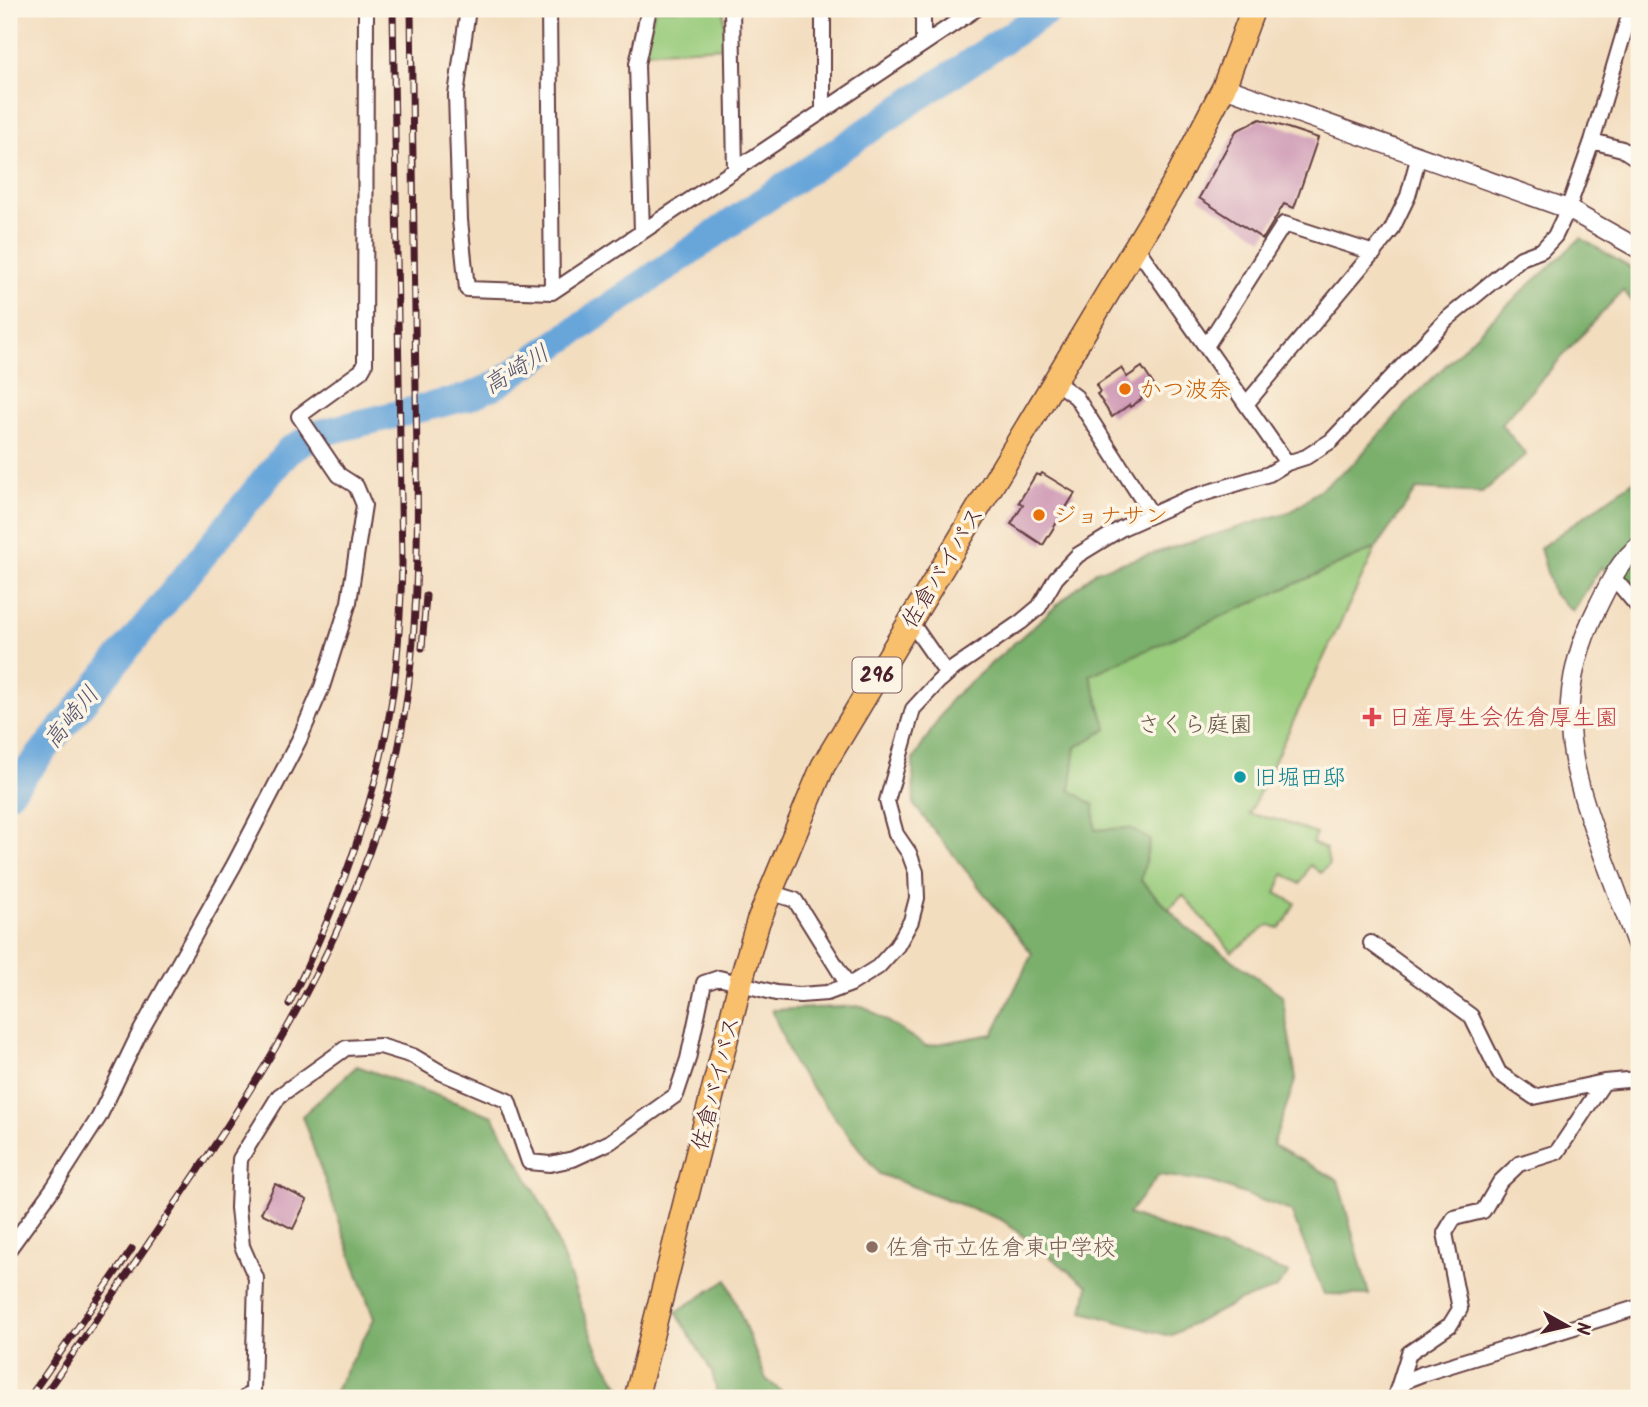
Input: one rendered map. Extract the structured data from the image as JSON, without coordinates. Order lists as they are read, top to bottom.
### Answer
{
  "streets": {
    "highway": ["佐倉バイパス", "296"]
  },
  "water": ["高崎川"],
  "parks": ["さくら庭園"],
  "places": {
    "other": [
      "かつ波奈",
      "ジョナサン",
      "旧堀田邸",
      "佐倉市立佐倉東中学校"
    ],
    "health": ["日産厚生会佐倉厚生園"]
  },
  "north": "right"
}
